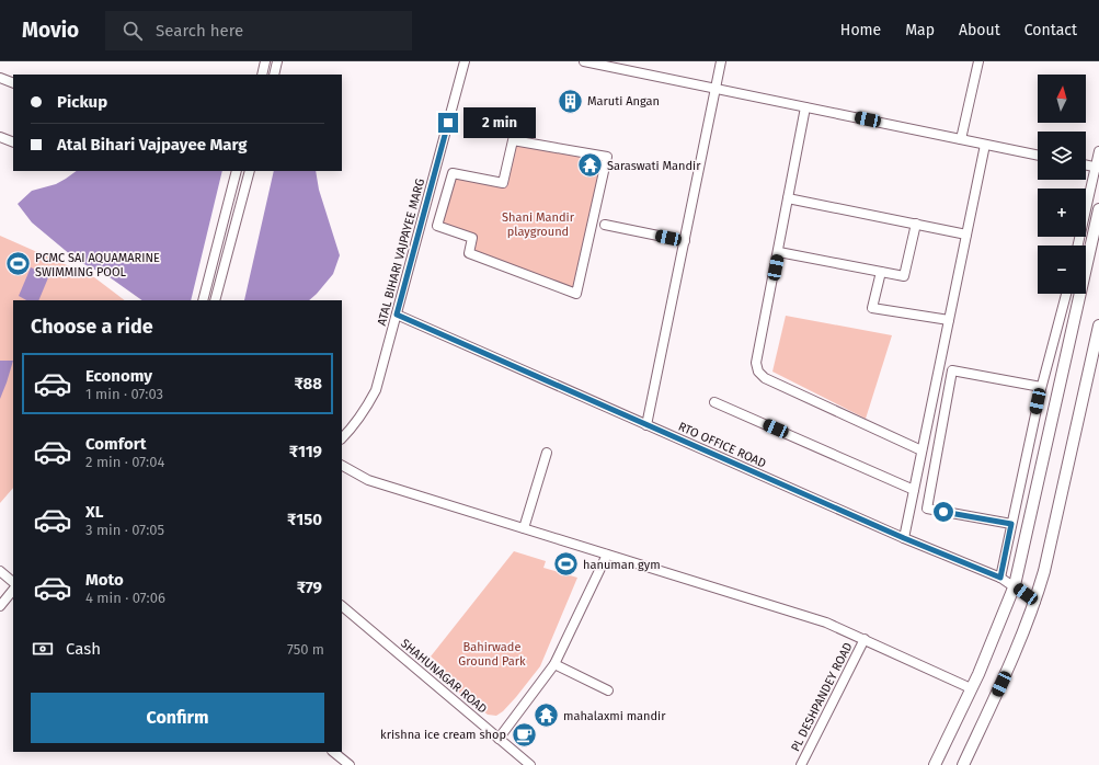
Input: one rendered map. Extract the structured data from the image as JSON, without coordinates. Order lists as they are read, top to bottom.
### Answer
{
  "streets": {
    "street": [
      "ATAL BIHARI VAJPAYEE MARG",
      "RTO OFFICE ROAD",
      "SHAHUNAGAR ROAD",
      "PL DESHPANDEY ROAD"
    ]
  },
  "crossings": [
    ["ATAL BIHARI VAJPAYEE MARG", "RTO OFFICE ROAD"]
  ],
  "parks": ["Shani Mandir playground", "Bahirwade Ground Park"],
  "places": {
    "building": ["Maruti Angan"],
    "temple": ["Saraswati Mandir", "mahalaxmi mandir"],
    "sports": ["PCMC SAI AQUAMARINE SWIMMING POOL", "hanuman gym"],
    "cafe": ["krishna ice cream shop"]
  },
  "north": "top",
  "page": {
    "header": "Movio",
    "search": "Search here",
    "nav": [
      "Home",
      "Map",
      "About",
      "Contact"
    ],
    "map_buttons": ["+", "−"],
    "banner": ["Pickup", "Atal Bihari Vajpayee Marg"],
    "bubble": "2 min",
    "heading": "Choose a ride",
    "list": [
      {
        "name": "Economy",
        "note": "1 min · 07:03",
        "value": "₹88"
      },
      {
        "name": "Comfort",
        "note": "2 min · 07:04",
        "value": "₹119"
      },
      {
        "name": "XL",
        "note": "3 min · 07:05",
        "value": "₹150"
      },
      {
        "name": "Moto",
        "note": "4 min · 07:06",
        "value": "₹79"
      }
    ],
    "pay": ["Cash", "750 m"],
    "buttons": "Confirm"
  }
}
